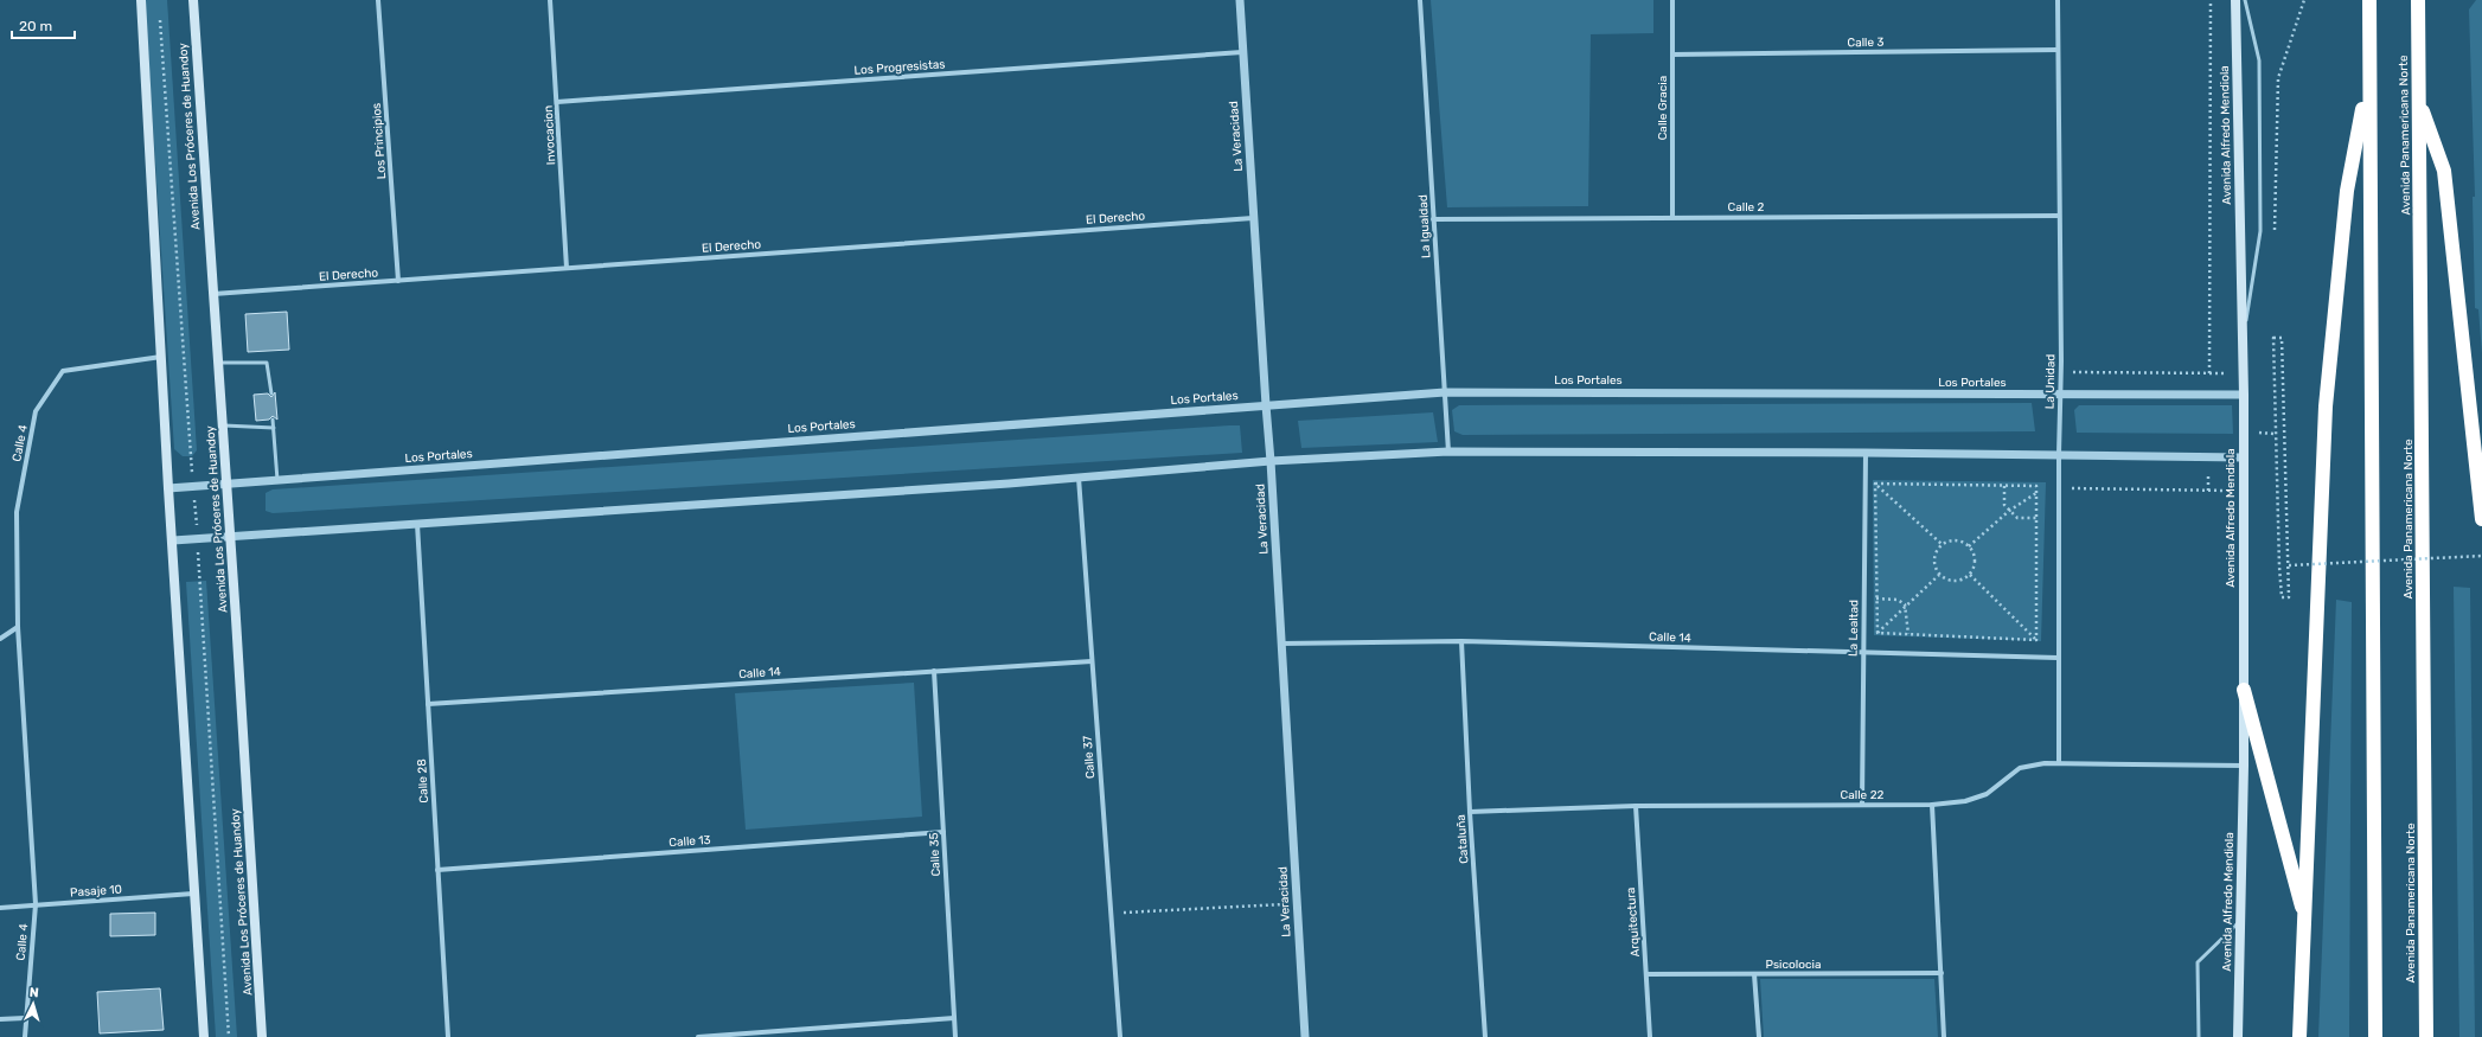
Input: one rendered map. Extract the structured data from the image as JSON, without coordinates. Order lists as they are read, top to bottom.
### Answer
{
  "streets": {
    "highway": ["Avenida Panamericana Norte"],
    "main road": ["Avenida Alfredo Mendiola", "Avenida Los Próceres de Huandoy"],
    "street": [
      "Calle 3",
      "Los Progresistas",
      "Calle Gracia",
      "Invocacion",
      "La Veracidad",
      "Los Principios",
      "Calle 2",
      "El Derecho",
      "La Igualdad",
      "Los Portales",
      "La Unidad",
      "Calle 4",
      "La Lealtad",
      "Calle 14",
      "Calle 37",
      "Calle 28",
      "Calle 22",
      "Cataluña",
      "Calle 13",
      "Calle 35",
      "Pasaje 10",
      "Arquitectura",
      "Psicolocia"
    ]
  },
  "crossings": [
    ["Calle 3", "Calle Gracia"],
    ["Calle 3", "La Unidad"],
    ["Los Progresistas", "Invocacion"],
    ["Los Progresistas", "La Veracidad"],
    ["Calle Gracia", "Calle 2"],
    ["Invocacion", "El Derecho"],
    ["Avenida Alfredo Mendiola", "Los Portales"],
    ["Avenida Alfredo Mendiola", "Calle 22"],
    ["Avenida Los Próceres de Huandoy", "El Derecho"],
    ["Avenida Los Próceres de Huandoy", "Los Portales"],
    ["La Veracidad", "El Derecho"],
    ["La Veracidad", "Los Portales"],
    ["La Veracidad", "Calle 14"],
    ["Los Principios", "El Derecho"],
    ["Calle 2", "La Igualdad"],
    ["Calle 2", "La Unidad"],
    ["La Igualdad", "Los Portales"],
    ["Los Portales", "La Unidad"],
    ["La Unidad", "Calle 14"],
    ["La Unidad", "Calle 22"],
    ["Calle 4", "Pasaje 10"],
    ["La Lealtad", "Calle 14"],
    ["La Lealtad", "Calle 22"],
    ["Calle 14", "Calle 37"],
    ["Calle 14", "Calle 28"],
    ["Calle 14", "Cataluña"],
    ["Calle 14", "Calle 35"],
    ["Calle 28", "Calle 13"],
    ["Calle 22", "Cataluña"],
    ["Calle 22", "Arquitectura"],
    ["Calle 13", "Calle 35"],
    ["Arquitectura", "Psicolocia"]
  ],
  "scale_bar": "20 m",
  "north": "top"
}
